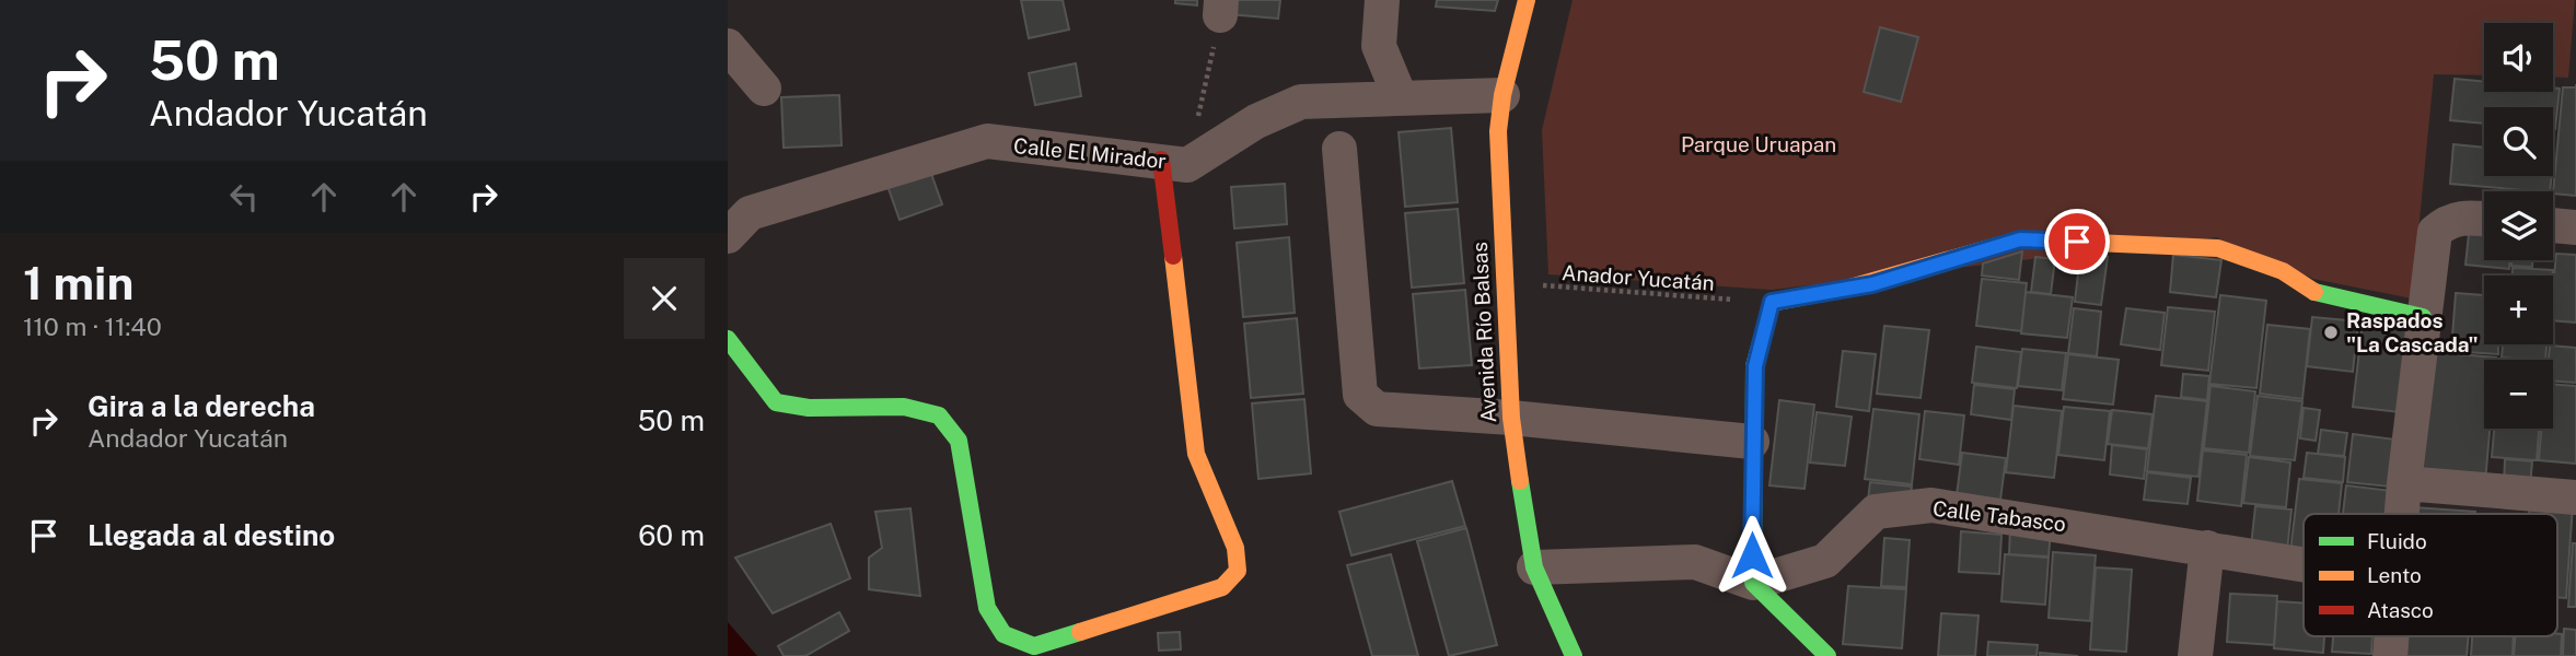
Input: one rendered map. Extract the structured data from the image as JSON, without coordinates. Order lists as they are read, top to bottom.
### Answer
{
  "streets": {
    "street": ["Calle El Mirador", "Avenida Río Balsas", "Calle Tabasco"],
    "path": ["Anador Yucatán"]
  },
  "crossings": [
    ["Calle El Mirador", "Avenida Río Balsas"],
    ["Anador Yucatán", "Avenida Río Balsas"]
  ],
  "parks": ["Parque Uruapan"],
  "places": ["Raspados \"La Cascada\""],
  "legend": ["Fluido", "Lento", "Atasco"],
  "page": {
    "turn": ["50 m", "Andador Yucatán"],
    "map_buttons": ["+", "−"],
    "heading": ["1 min", "110 m · 11:40"],
    "list": [
      {
        "name": "Gira a la derecha",
        "note": "Andador Yucatán",
        "value": "50 m"
      },
      {
        "name": "Llegada al destino",
        "value": "60 m"
      }
    ]
  }
}
